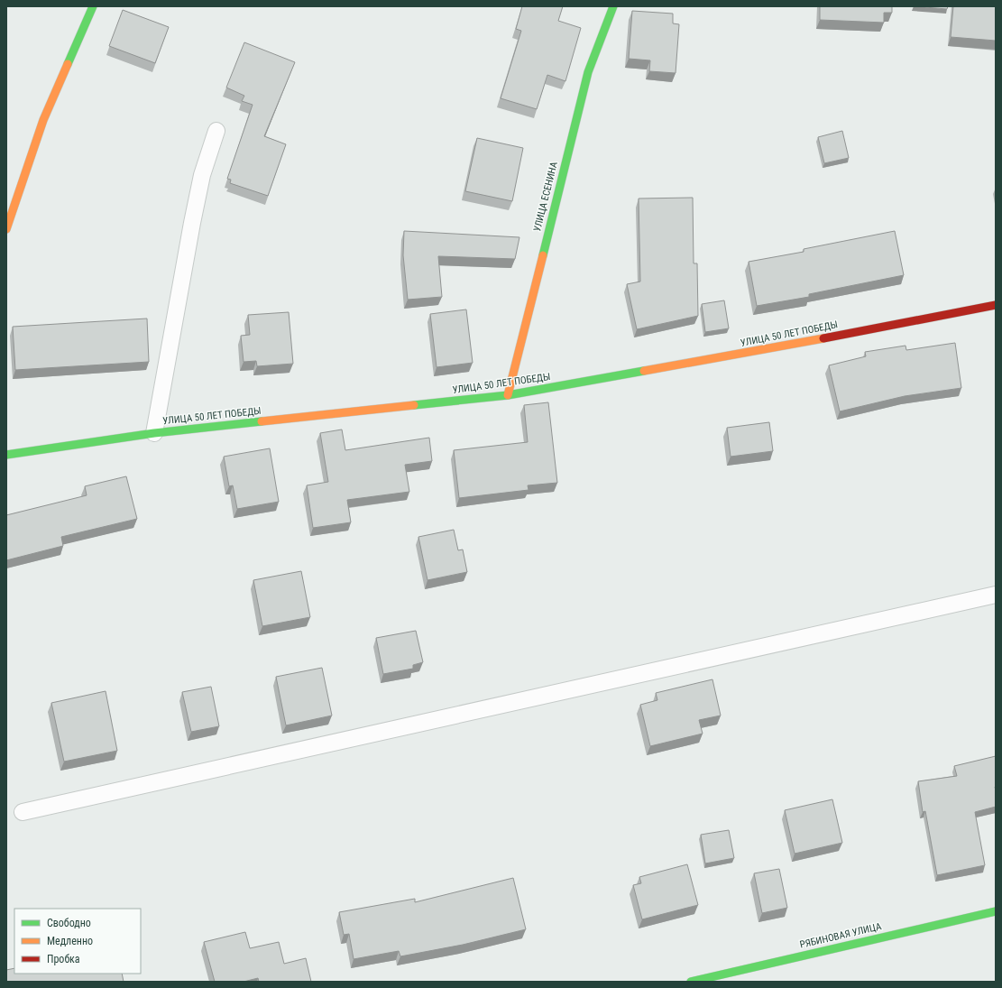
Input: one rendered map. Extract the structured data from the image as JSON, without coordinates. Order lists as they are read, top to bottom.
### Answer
{
  "streets": {
    "street": ["УЛИЦА ЕСЕНИНА", "УЛИЦА 50 ЛЕТ ПОБЕДЫ", "РЯБИНОВАЯ УЛИЦА"]
  },
  "crossings": [
    ["УЛИЦА ЕСЕНИНА", "УЛИЦА 50 ЛЕТ ПОБЕДЫ"]
  ],
  "legend": ["Свободно", "Медленно", "Пробка"]
}
